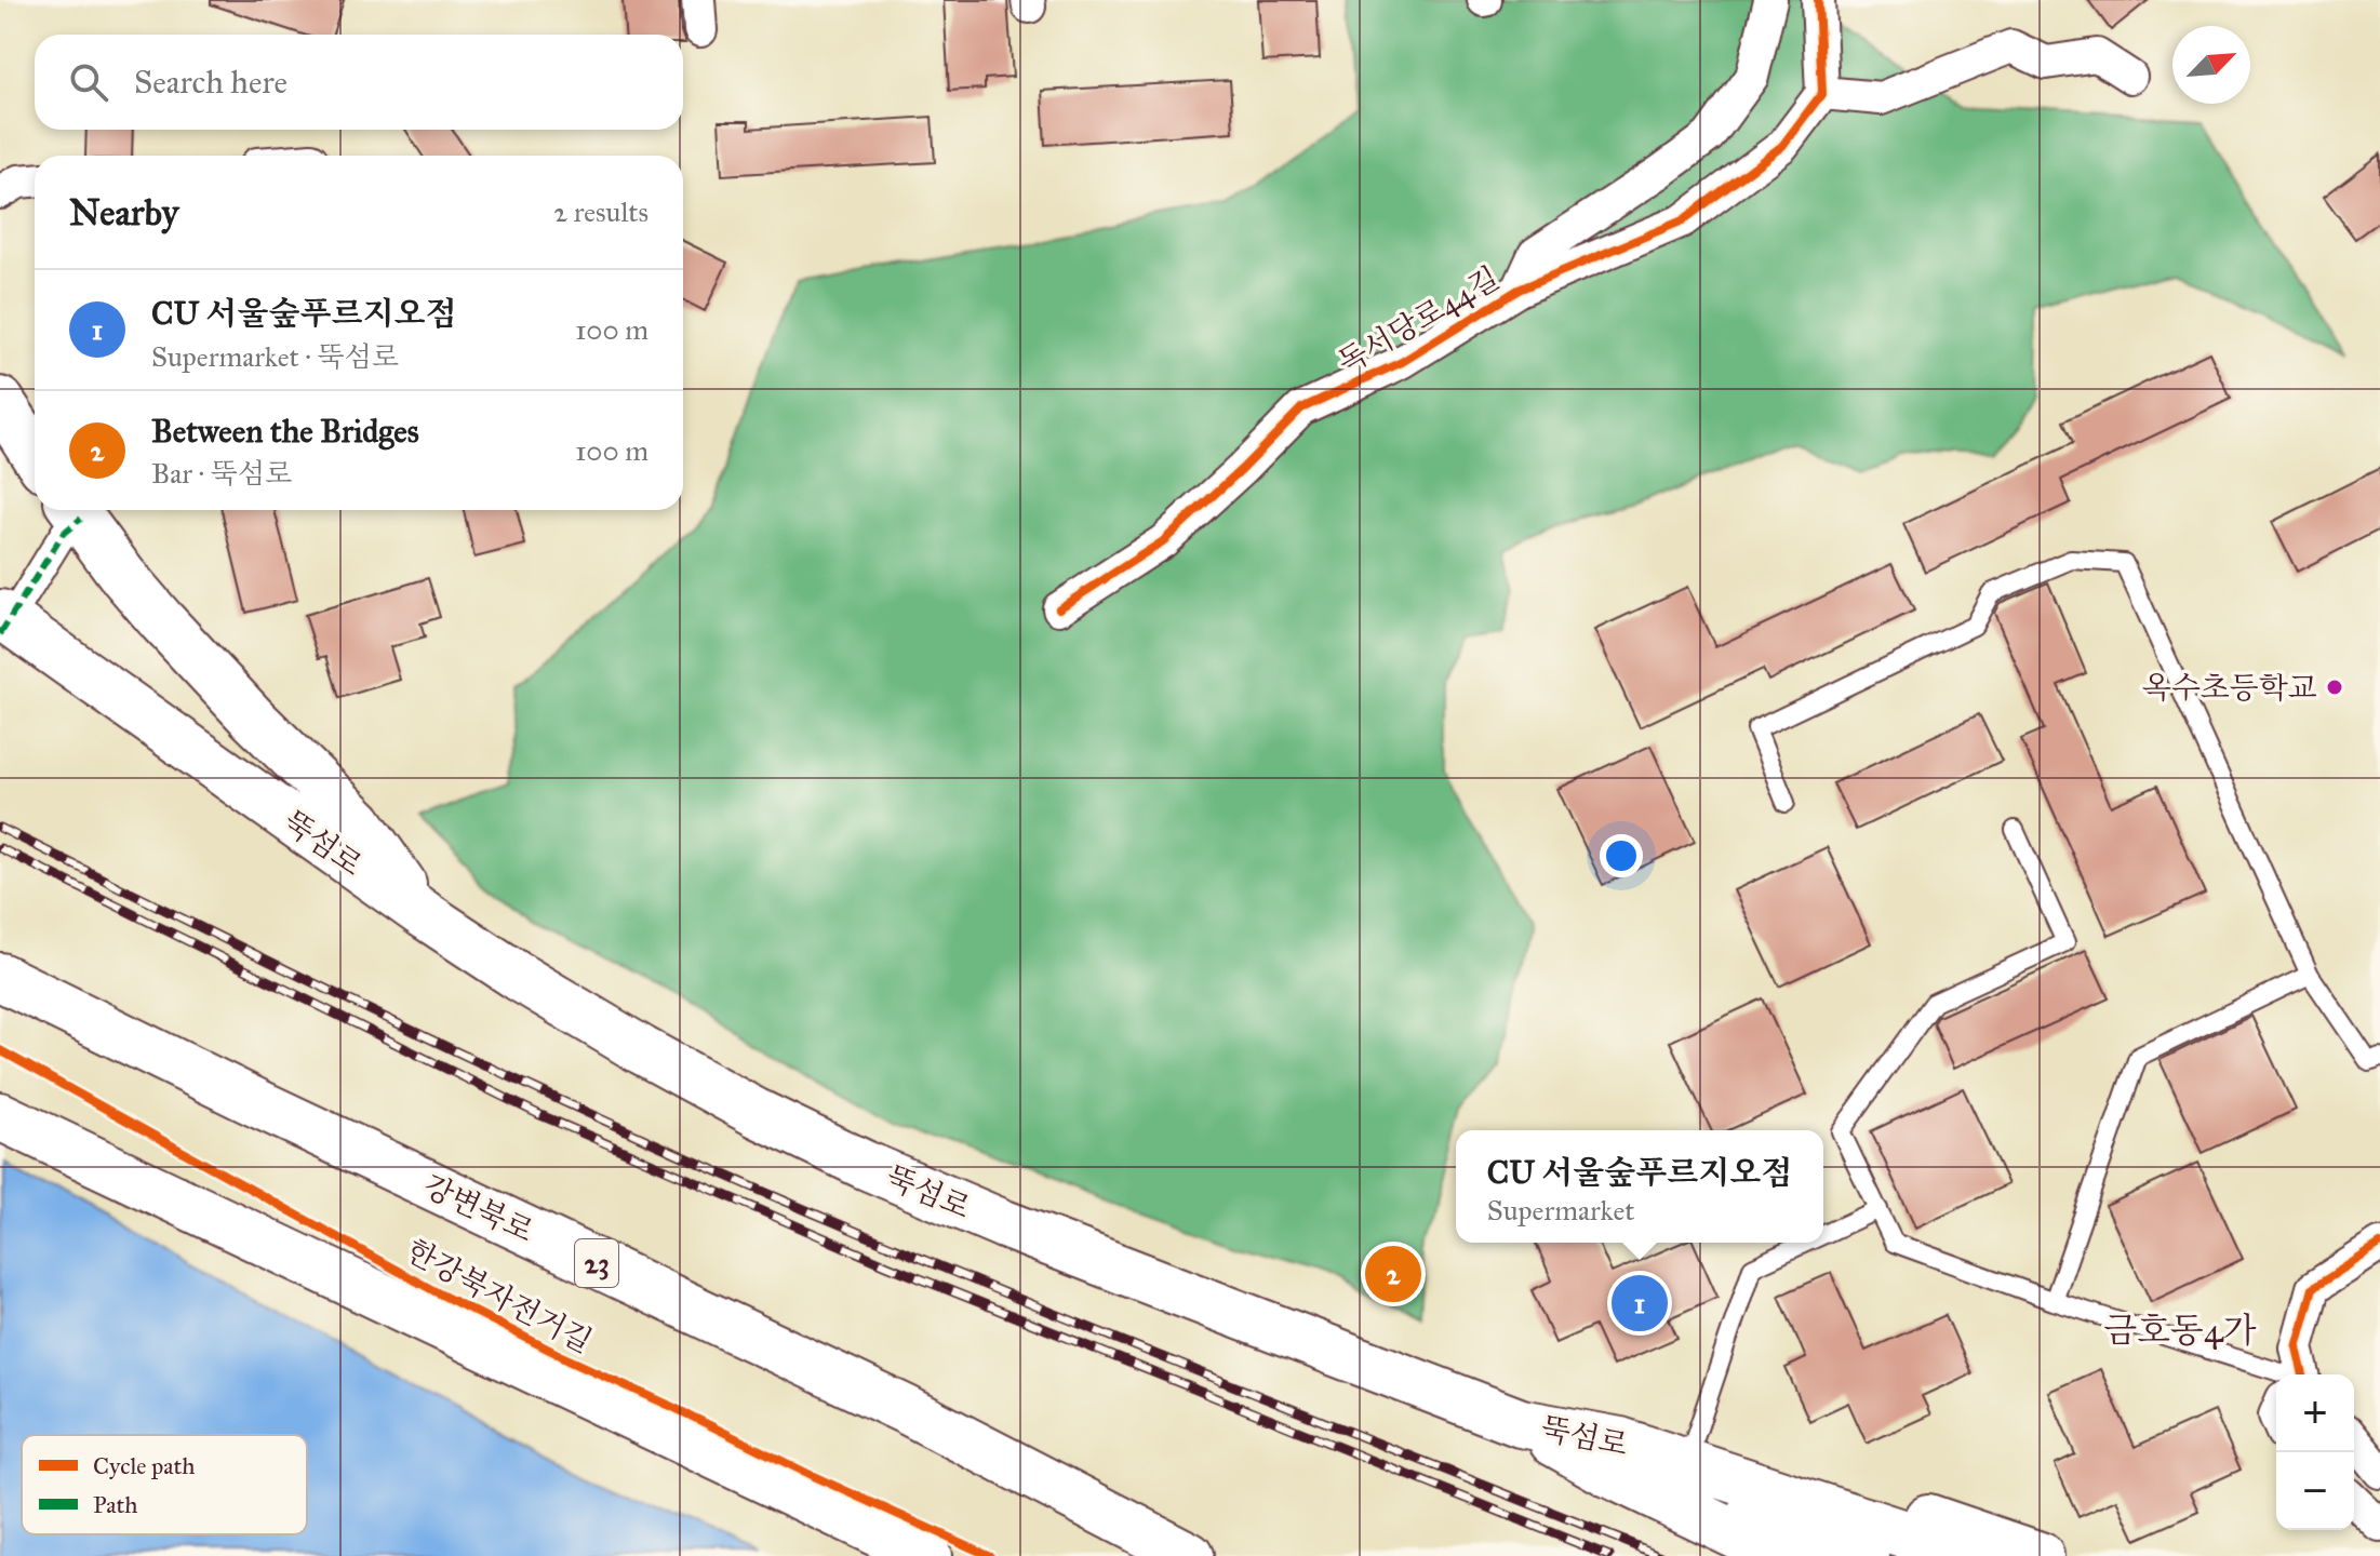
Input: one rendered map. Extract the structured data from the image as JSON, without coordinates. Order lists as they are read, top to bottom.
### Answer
{
  "streets": {
    "main road": ["뚝섬로", "강변북로", "23"],
    "street": ["독서당로44길"],
    "cycle path": ["한강북자전거길"]
  },
  "districts": ["금호동4가"],
  "places": ["옥수초등학교"],
  "legend": ["Cycle path", "Path"],
  "north": "top right",
  "page": {
    "search": "Search here",
    "heading": ["Nearby", "2 results"],
    "list": [
      {
        "mark": "1",
        "name": "CU 서울숲푸르지오점",
        "note": "Supermarket · 뚝섬로",
        "value": "100 m"
      },
      {
        "mark": "2",
        "name": "Between the Bridges",
        "note": "Bar · 뚝섬로",
        "value": "100 m"
      }
    ],
    "popup": ["CU 서울숲푸르지오점", "Supermarket"],
    "pins": ["2", "1"],
    "map_buttons": ["+", "−"]
  }
}
